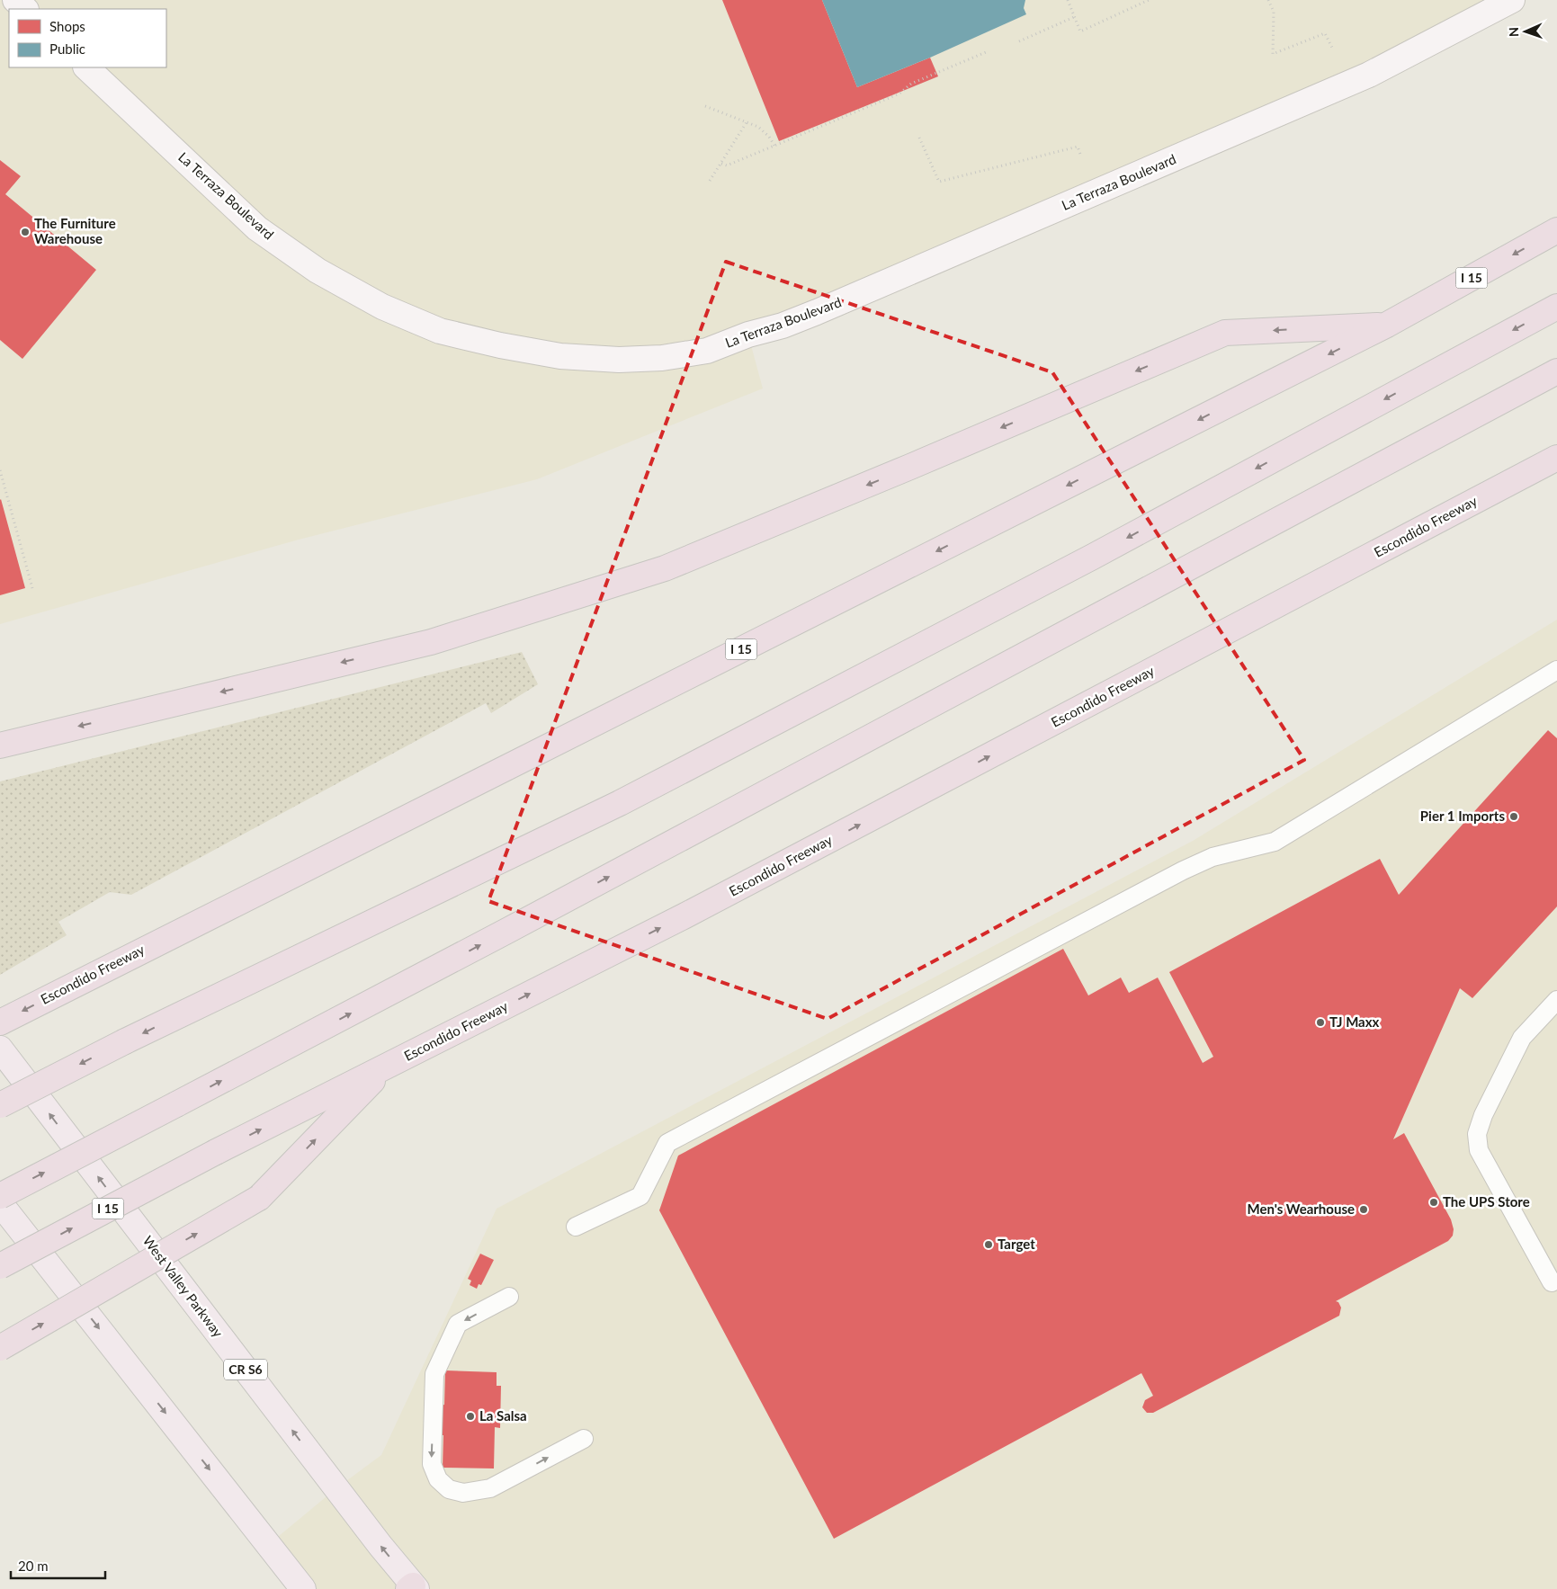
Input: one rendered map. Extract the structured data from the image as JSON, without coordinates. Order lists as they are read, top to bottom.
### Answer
{
  "streets": {
    "highway": ["I 15", "Escondido Freeway"],
    "main road": ["West Valley Parkway", "CR S6"],
    "street": ["La Terraza Boulevard"]
  },
  "places": [
    "The Furniture Warehouse",
    "Pier 1 Imports",
    "TJ Maxx",
    "The UPS Store",
    "Men's Wearhouse",
    "Target",
    "La Salsa"
  ],
  "legend": ["Shops", "Public"],
  "scale_bar": "20 m",
  "north": "left"
}
